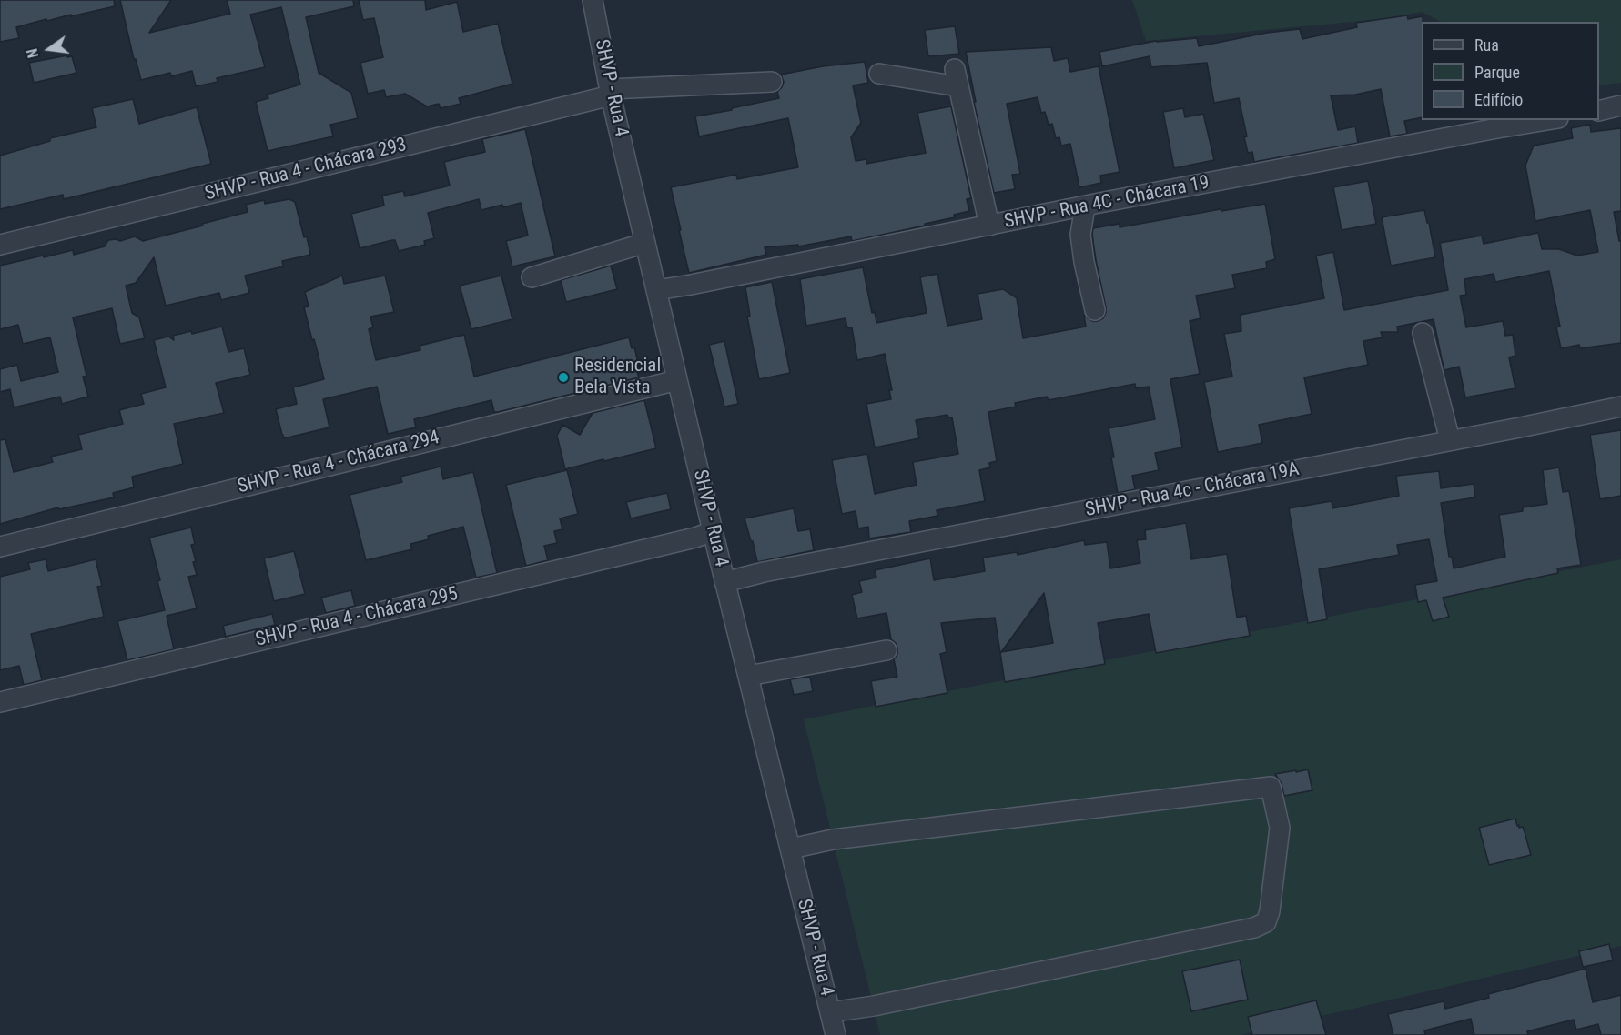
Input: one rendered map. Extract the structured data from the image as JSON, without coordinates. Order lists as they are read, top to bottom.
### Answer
{
  "streets": {
    "street": [
      "SHVP - Rua 4",
      "SHVP - Rua 4 - Chácara 293",
      "SHVP - Rua 4C - Chácara 19",
      "SHVP - Rua 4 - Chácara 294",
      "SHVP - Rua 4c - Chácara 19A",
      "SHVP - Rua 4 - Chácara 295"
    ]
  },
  "crossings": [
    ["SHVP - Rua 4", "SHVP - Rua 4 - Chácara 293"],
    ["SHVP - Rua 4", "SHVP - Rua 4C - Chácara 19"],
    ["SHVP - Rua 4", "SHVP - Rua 4 - Chácara 294"],
    ["SHVP - Rua 4", "SHVP - Rua 4c - Chácara 19A"],
    ["SHVP - Rua 4", "SHVP - Rua 4 - Chácara 295"]
  ],
  "places": ["Residencial Bela Vista"],
  "legend": ["Rua", "Parque", "Edifício"],
  "north": "left"
}
